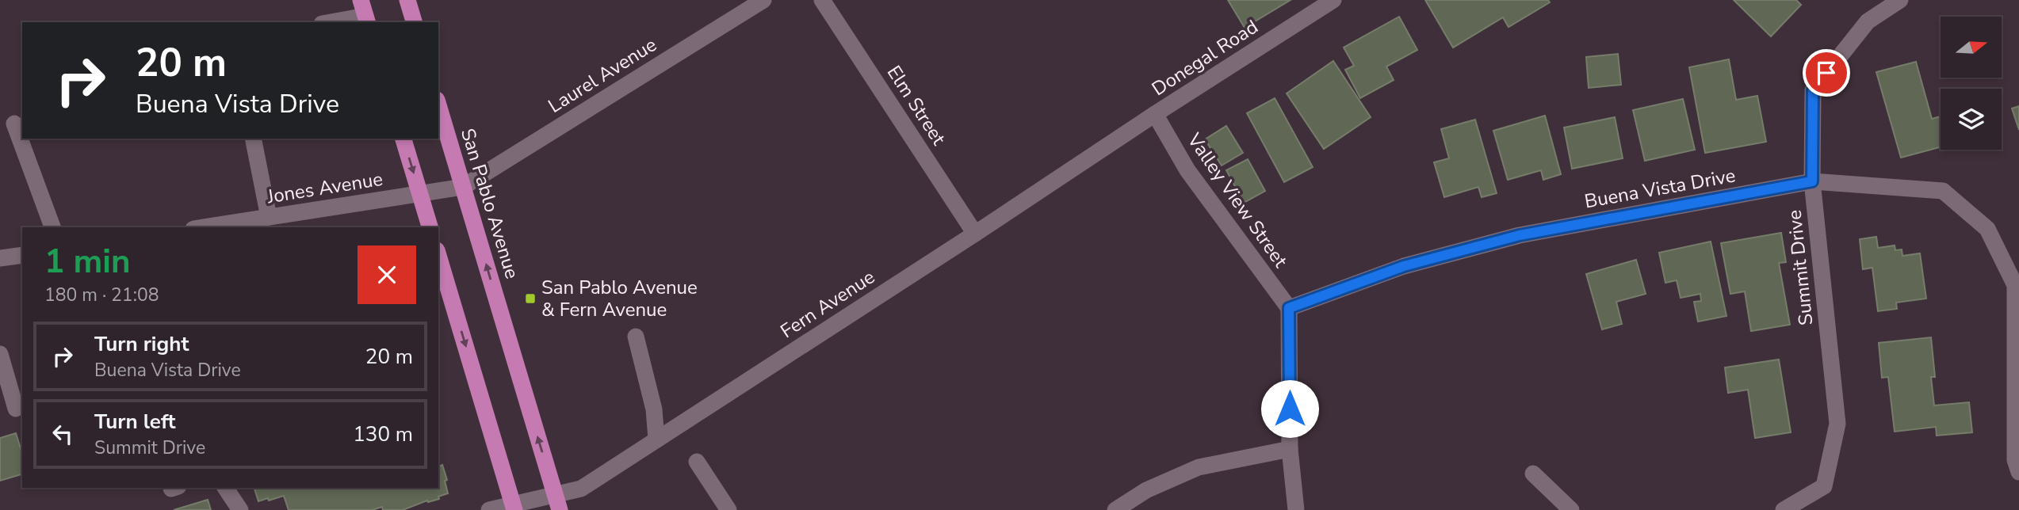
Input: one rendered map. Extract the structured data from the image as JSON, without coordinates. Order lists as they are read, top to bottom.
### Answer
{
  "streets": {
    "main road": ["San Pablo Avenue"],
    "street": [
      "Donegal Road",
      "Laurel Avenue",
      "Elm Street",
      "Jones Avenue",
      "Buena Vista Drive",
      "Valley View Street",
      "Summit Drive",
      "Fern Avenue"
    ]
  },
  "crossings": [
    ["Donegal Road", "Valley View Street"],
    ["Donegal Road", "Fern Avenue"],
    ["Laurel Avenue", "Jones Avenue"],
    ["Laurel Avenue", "San Pablo Avenue"],
    ["Elm Street", "Fern Avenue"],
    ["Jones Avenue", "San Pablo Avenue"],
    ["Buena Vista Drive", "Valley View Street"],
    ["Buena Vista Drive", "Summit Drive"],
    ["Valley View Street", "Fern Avenue"],
    ["San Pablo Avenue", "Fern Avenue"]
  ],
  "places": {
    "transit": ["San Pablo Avenue & Fern Avenue"]
  },
  "north": "right",
  "page": {
    "turn": ["20 m", "Buena Vista Drive"],
    "heading": ["1 min", "180 m · 21:08"],
    "list": [
      {
        "name": "Turn right",
        "note": "Buena Vista Drive",
        "value": "20 m"
      },
      {
        "name": "Turn left",
        "note": "Summit Drive",
        "value": "130 m"
      }
    ]
  }
}
